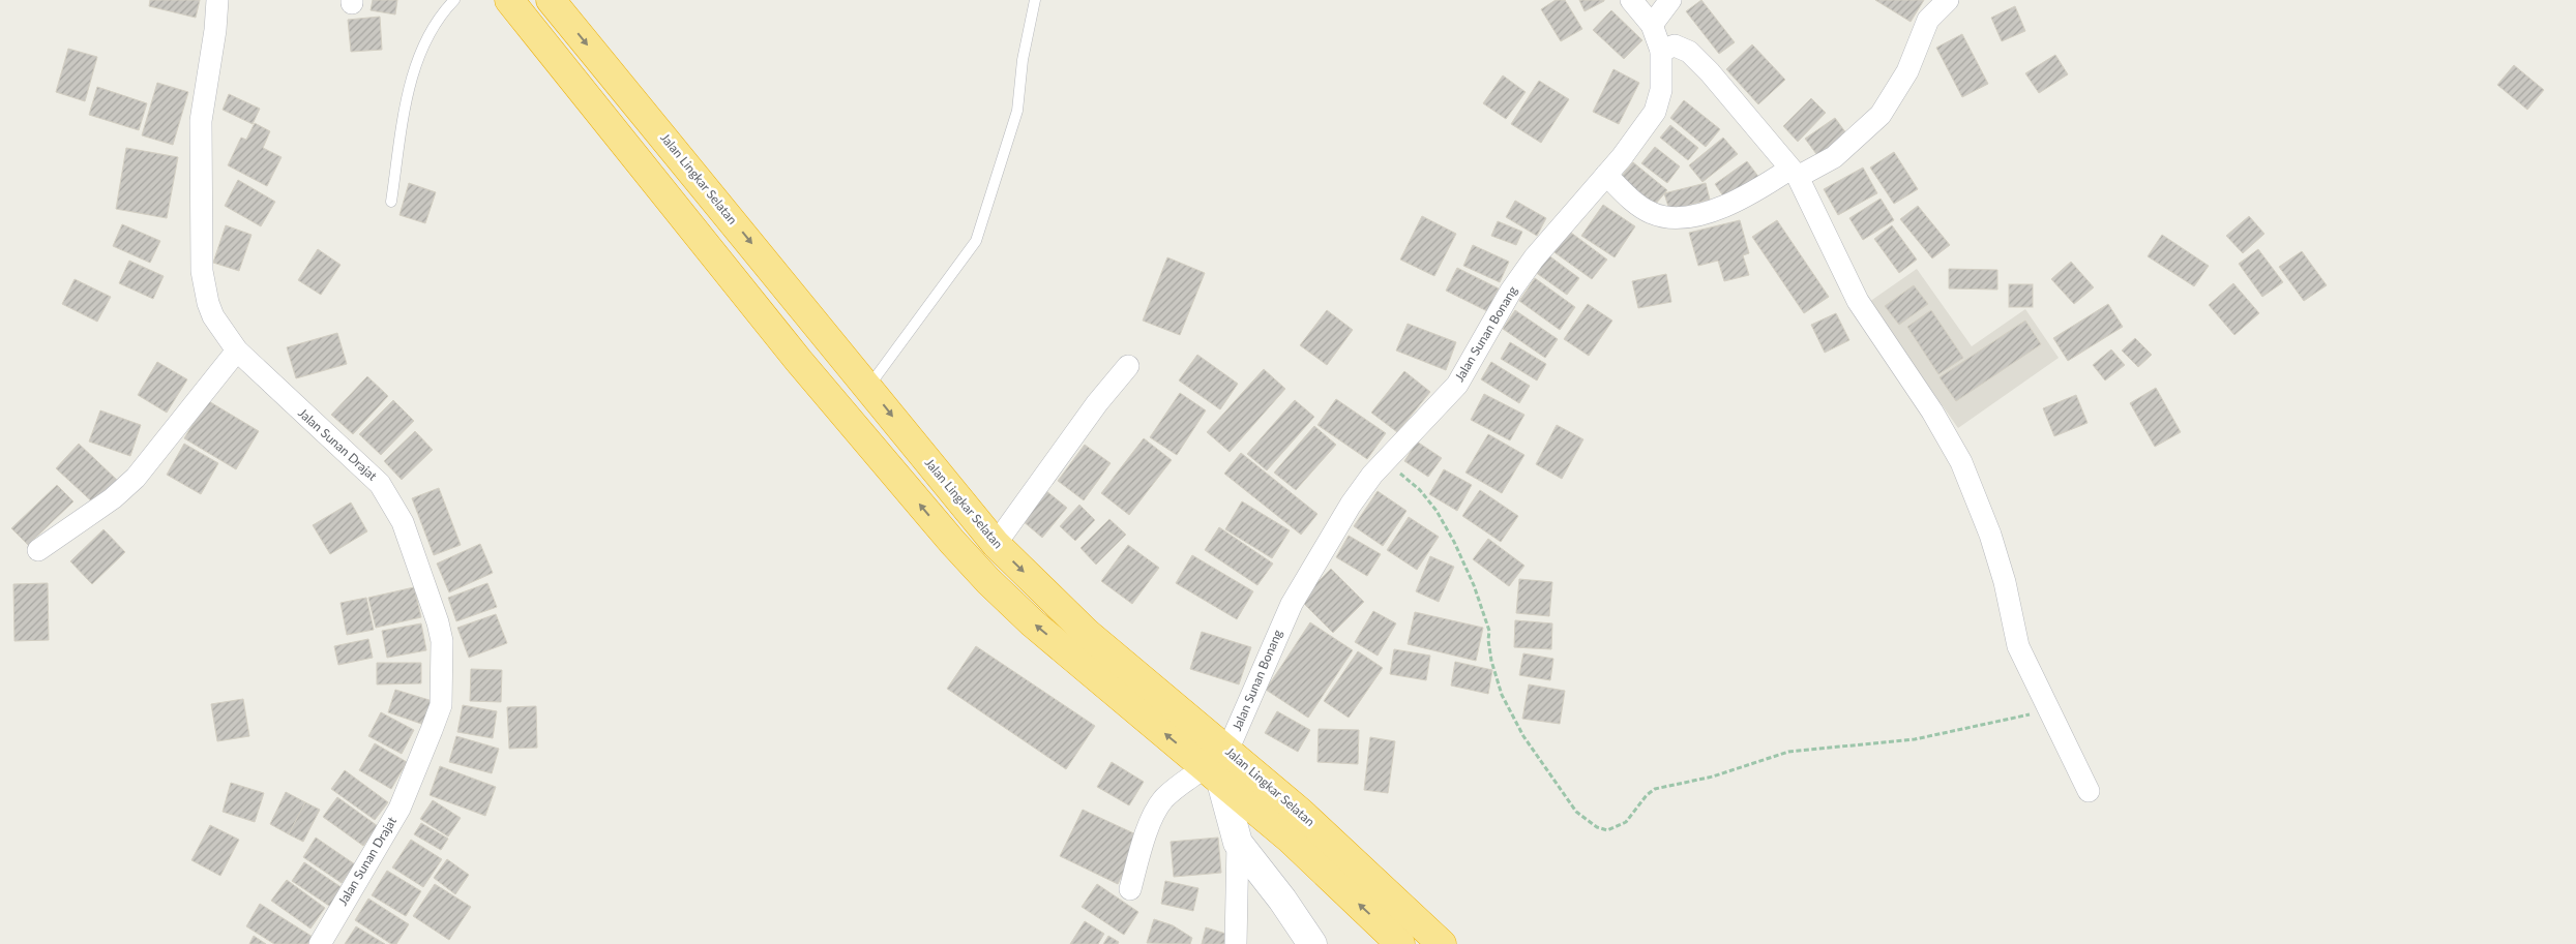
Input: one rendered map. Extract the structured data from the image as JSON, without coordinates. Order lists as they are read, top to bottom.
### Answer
{
  "streets": {
    "highway": ["Jalan Lingkar Selatan"],
    "street": ["Jalan Sunan Bonang", "Jalan Sunan Drajat"]
  },
  "crossings": [
    ["Jalan Lingkar Selatan", "Jalan Sunan Bonang"]
  ]
}
